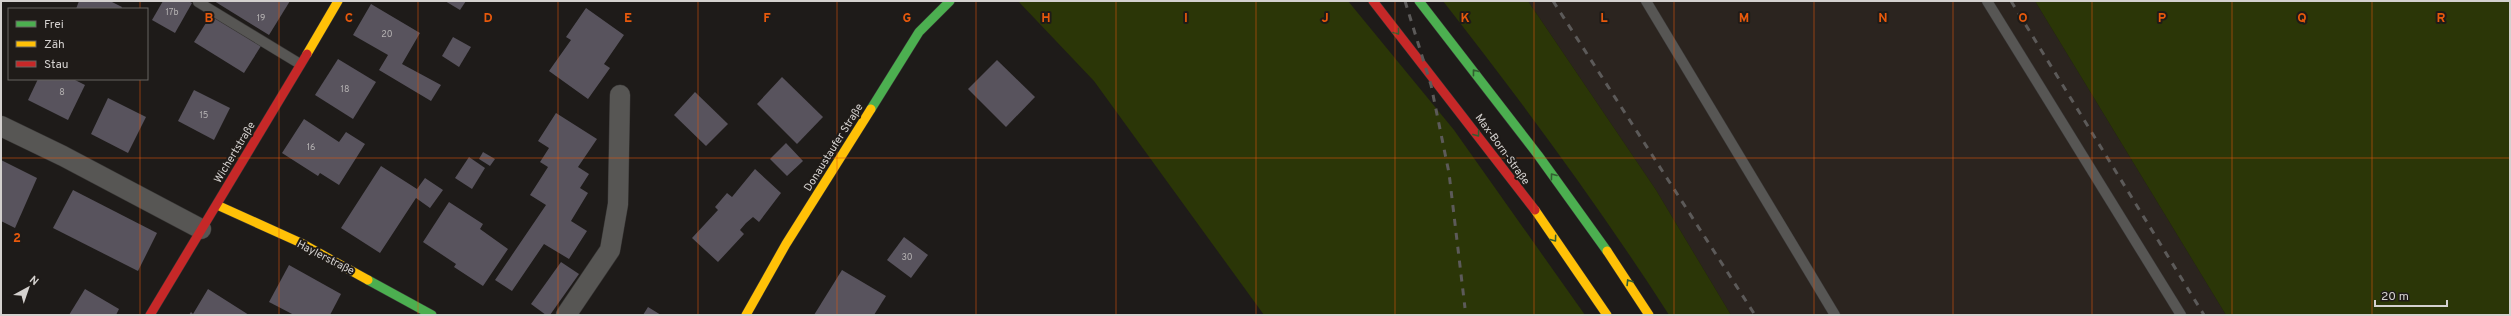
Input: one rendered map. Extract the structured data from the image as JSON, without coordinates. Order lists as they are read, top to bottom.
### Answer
{
  "streets": {
    "street": [
      "Donaustaufer Straße",
      "Max-Born-Straße",
      "Wichertstraße",
      "Haylerstraße"
    ]
  },
  "crossings": [
    ["Wichertstraße", "Haylerstraße"]
  ],
  "house_numbers": [
    "17b",
    "19",
    "20",
    "18",
    "8",
    "15",
    "16",
    "30"
  ],
  "legend": ["Frei", "Zäh", "Stau"],
  "scale_bar": "20 m",
  "north": "top right",
  "grid": {
    "columns": [
      "B",
      "C",
      "D",
      "E",
      "F",
      "G",
      "H",
      "I",
      "J",
      "K",
      "L",
      "M",
      "N",
      "O",
      "P",
      "Q",
      "R"
    ],
    "rows": ["2"]
  }
}
